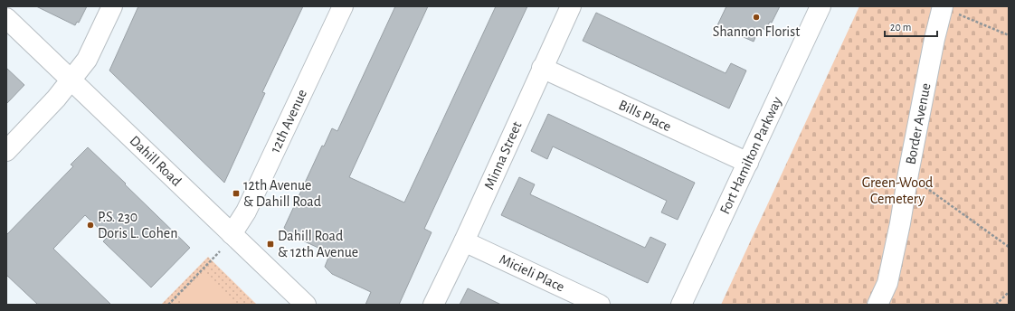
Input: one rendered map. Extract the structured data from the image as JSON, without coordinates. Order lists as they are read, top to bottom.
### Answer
{
  "streets": {
    "street": [
      "Bills Place",
      "12th Avenue",
      "Border Avenue",
      "Minna Street",
      "Fort Hamilton Parkway",
      "Dahill Road",
      "Micieli Place"
    ]
  },
  "crossings": [
    ["Bills Place", "Minna Street"],
    ["Bills Place", "Fort Hamilton Parkway"],
    ["12th Avenue", "Dahill Road"],
    ["Minna Street", "Micieli Place"]
  ],
  "parks": ["Green-Wood Cemetery"],
  "places": {
    "other": ["Shannon Florist", "P.S. 230 Doris L. Cohen"],
    "transit": ["12th Avenue & Dahill Road", "Dahill Road & 12th Avenue"]
  },
  "scale_bar": "20 m"
}
